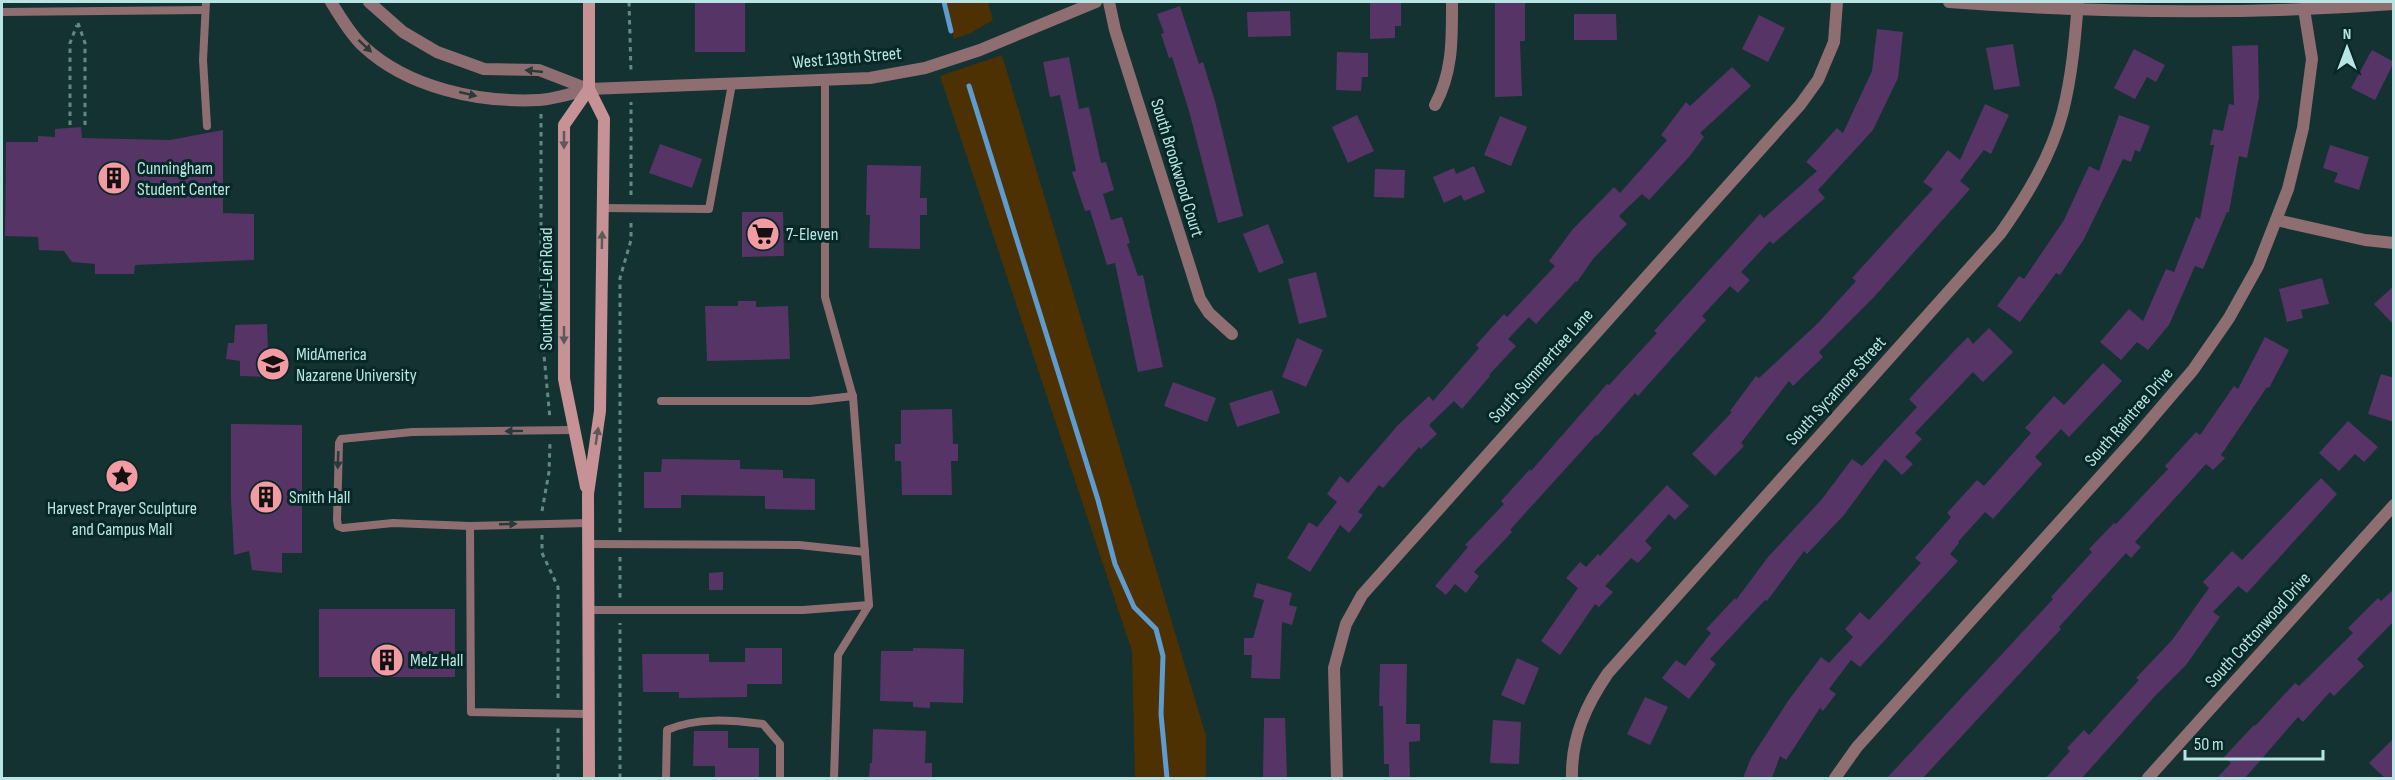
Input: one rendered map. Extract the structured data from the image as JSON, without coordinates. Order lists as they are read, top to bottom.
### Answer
{
  "streets": {
    "main road": ["South Mur-Len Road"],
    "street": [
      "West 139th Street",
      "South Brookwood Court",
      "South Summertree Lane",
      "South Sycamore Street",
      "South Raintree Drive",
      "South Cottonwood Drive"
    ]
  },
  "crossings": [
    ["West 139th Street", "South Mur-Len Road"]
  ],
  "places": {
    "building": ["Cunningham Student Center", "Smith Hall", "Melz Hall"],
    "supermarket": ["7-Eleven"],
    "school or university": ["MidAmerica Nazarene University"],
    "place": ["Harvest Prayer Sculpture and Campus Mall"]
  },
  "scale_bar": "50 m",
  "north": "top"
}
